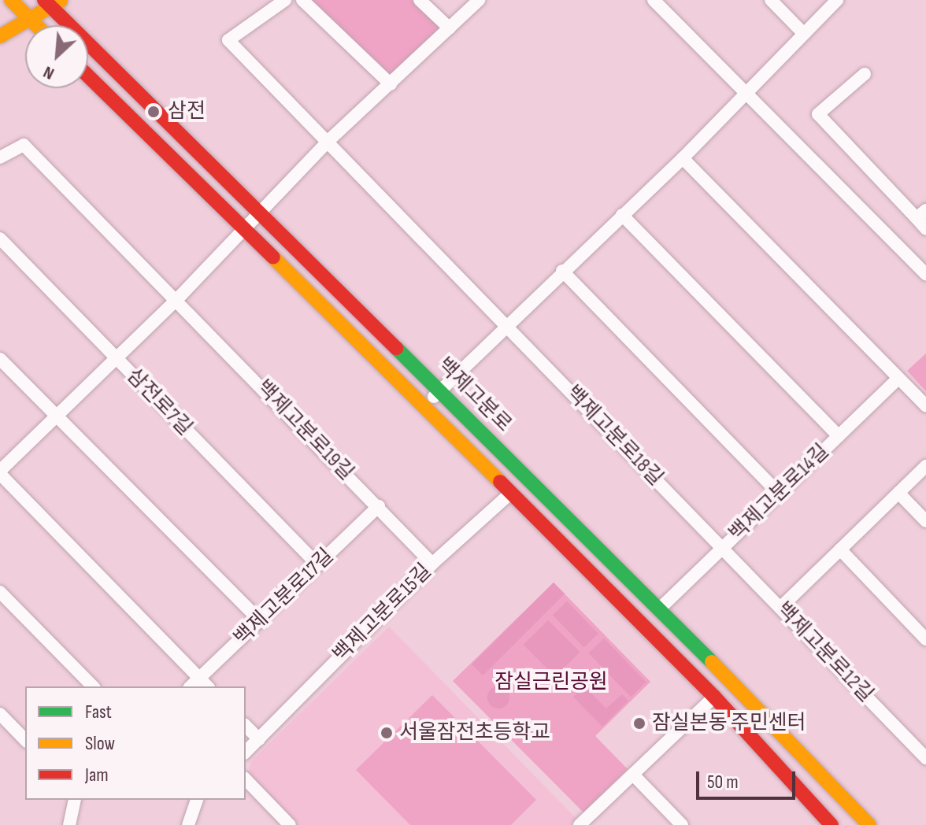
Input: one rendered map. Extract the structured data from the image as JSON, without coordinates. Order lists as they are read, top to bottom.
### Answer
{
  "streets": {
    "main road": ["백제고분로"],
    "street": [
      "삼전로7길",
      "백제고분로19길",
      "백제고분로18길",
      "백제고분로14길",
      "백제고분로17길",
      "백제고분로15길",
      "백제고분로12길"
    ]
  },
  "crossings": [
    ["백제고분로", "백제고분로14길"],
    ["백제고분로", "백제고분로15길"],
    ["삼전로7길", "백제고분로17길"],
    ["백제고분로19길", "백제고분로17길"],
    ["백제고분로19길", "백제고분로15길"],
    ["백제고분로18길", "백제고분로14길"],
    ["백제고분로18길", "백제고분로12길"],
    ["백제고분로14길", "백제고분로12길"]
  ],
  "parks": ["잠실근린공원"],
  "places": ["삼전", "잠실본동 주민센터", "서울잠전초등학교"],
  "legend": ["Fast", "Slow", "Jam"],
  "scale_bar": "50 m",
  "north": "bottom left"
}
